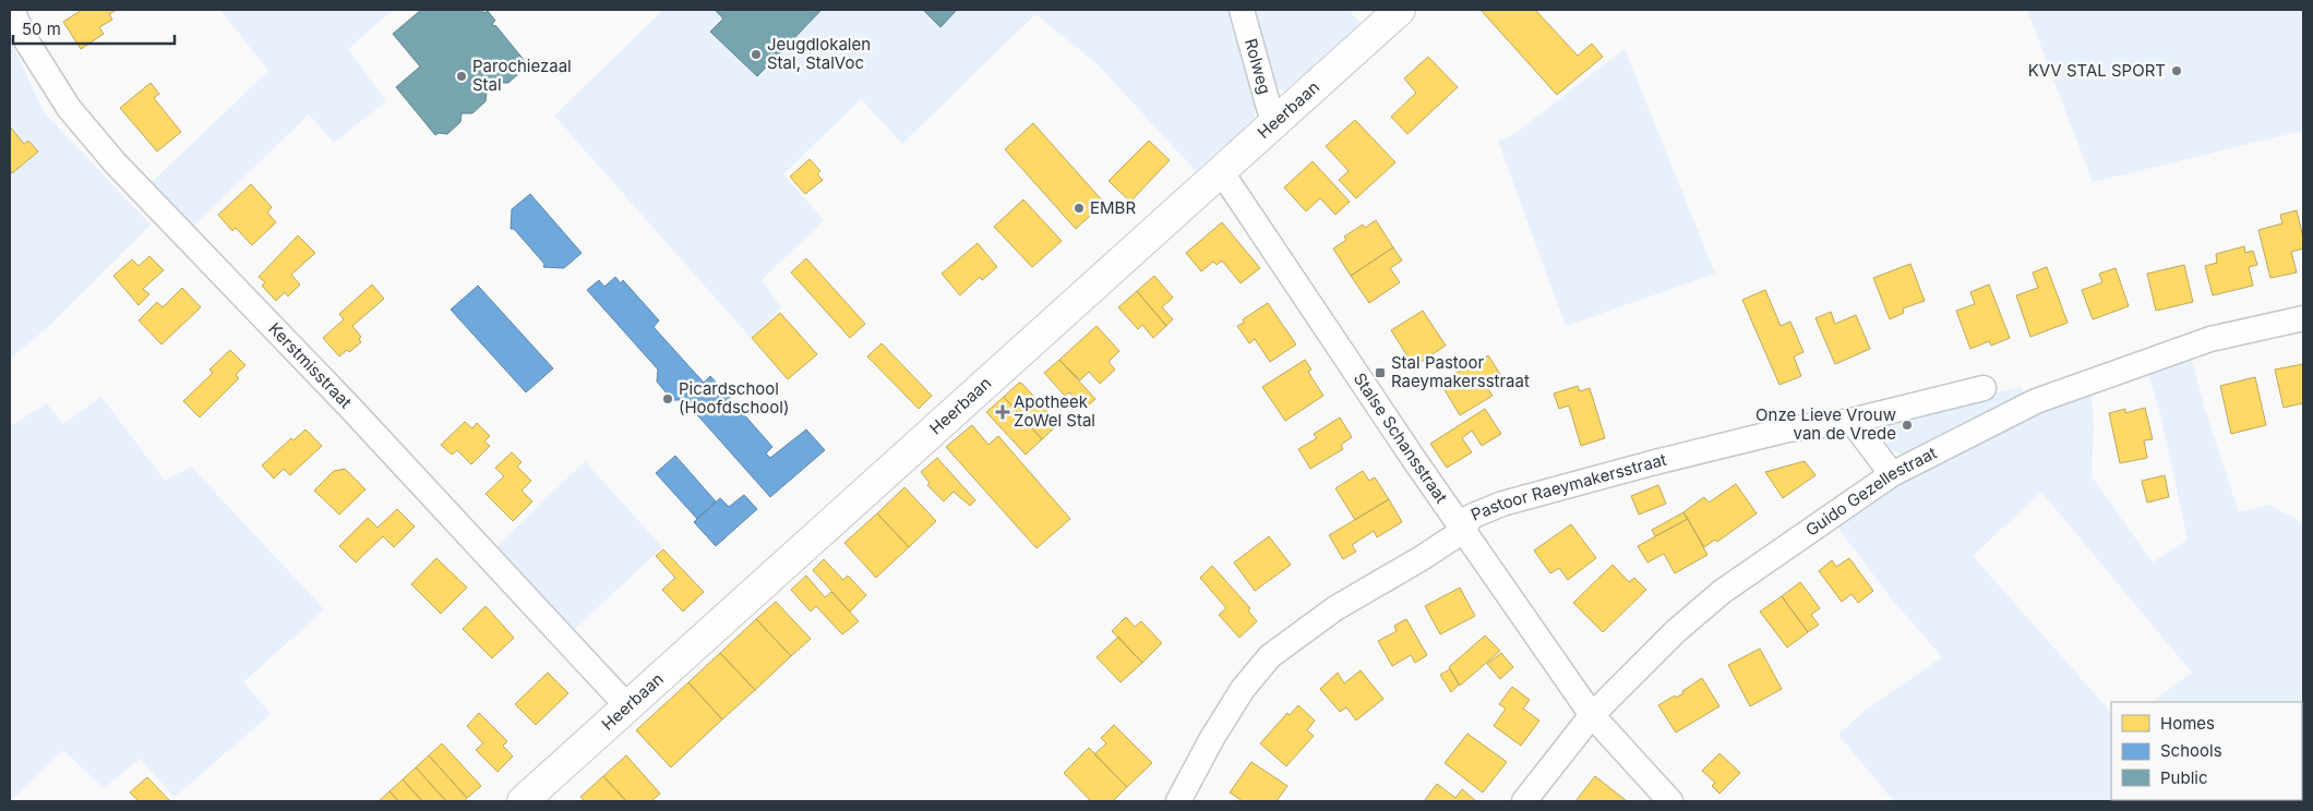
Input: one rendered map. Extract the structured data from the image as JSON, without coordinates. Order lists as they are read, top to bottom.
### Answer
{
  "streets": {
    "street": [
      "Rolweg",
      "Heerbaan",
      "Kerstmisstraat",
      "Stalse Schansstraat",
      "Pastoor Raeymakersstraat",
      "Guido Gezellestraat"
    ]
  },
  "crossings": [
    ["Rolweg", "Heerbaan"],
    ["Heerbaan", "Kerstmisstraat"],
    ["Heerbaan", "Stalse Schansstraat"],
    ["Stalse Schansstraat", "Pastoor Raeymakersstraat"],
    ["Stalse Schansstraat", "Guido Gezellestraat"]
  ],
  "places": {
    "other": [
      "Jeugdlokalen Stal, StalVoc",
      "KVV STAL SPORT",
      "Parochiezaal Stal",
      "EMBR",
      "Picardschool (Hoofdschool)",
      "Onze Lieve Vrouw van de Vrede"
    ],
    "transit": ["Stal Pastoor Raeymakersstraat"],
    "health": ["Apotheek ZoWel Stal"]
  },
  "legend": ["Homes", "Schools", "Public"],
  "scale_bar": "50 m"
}
